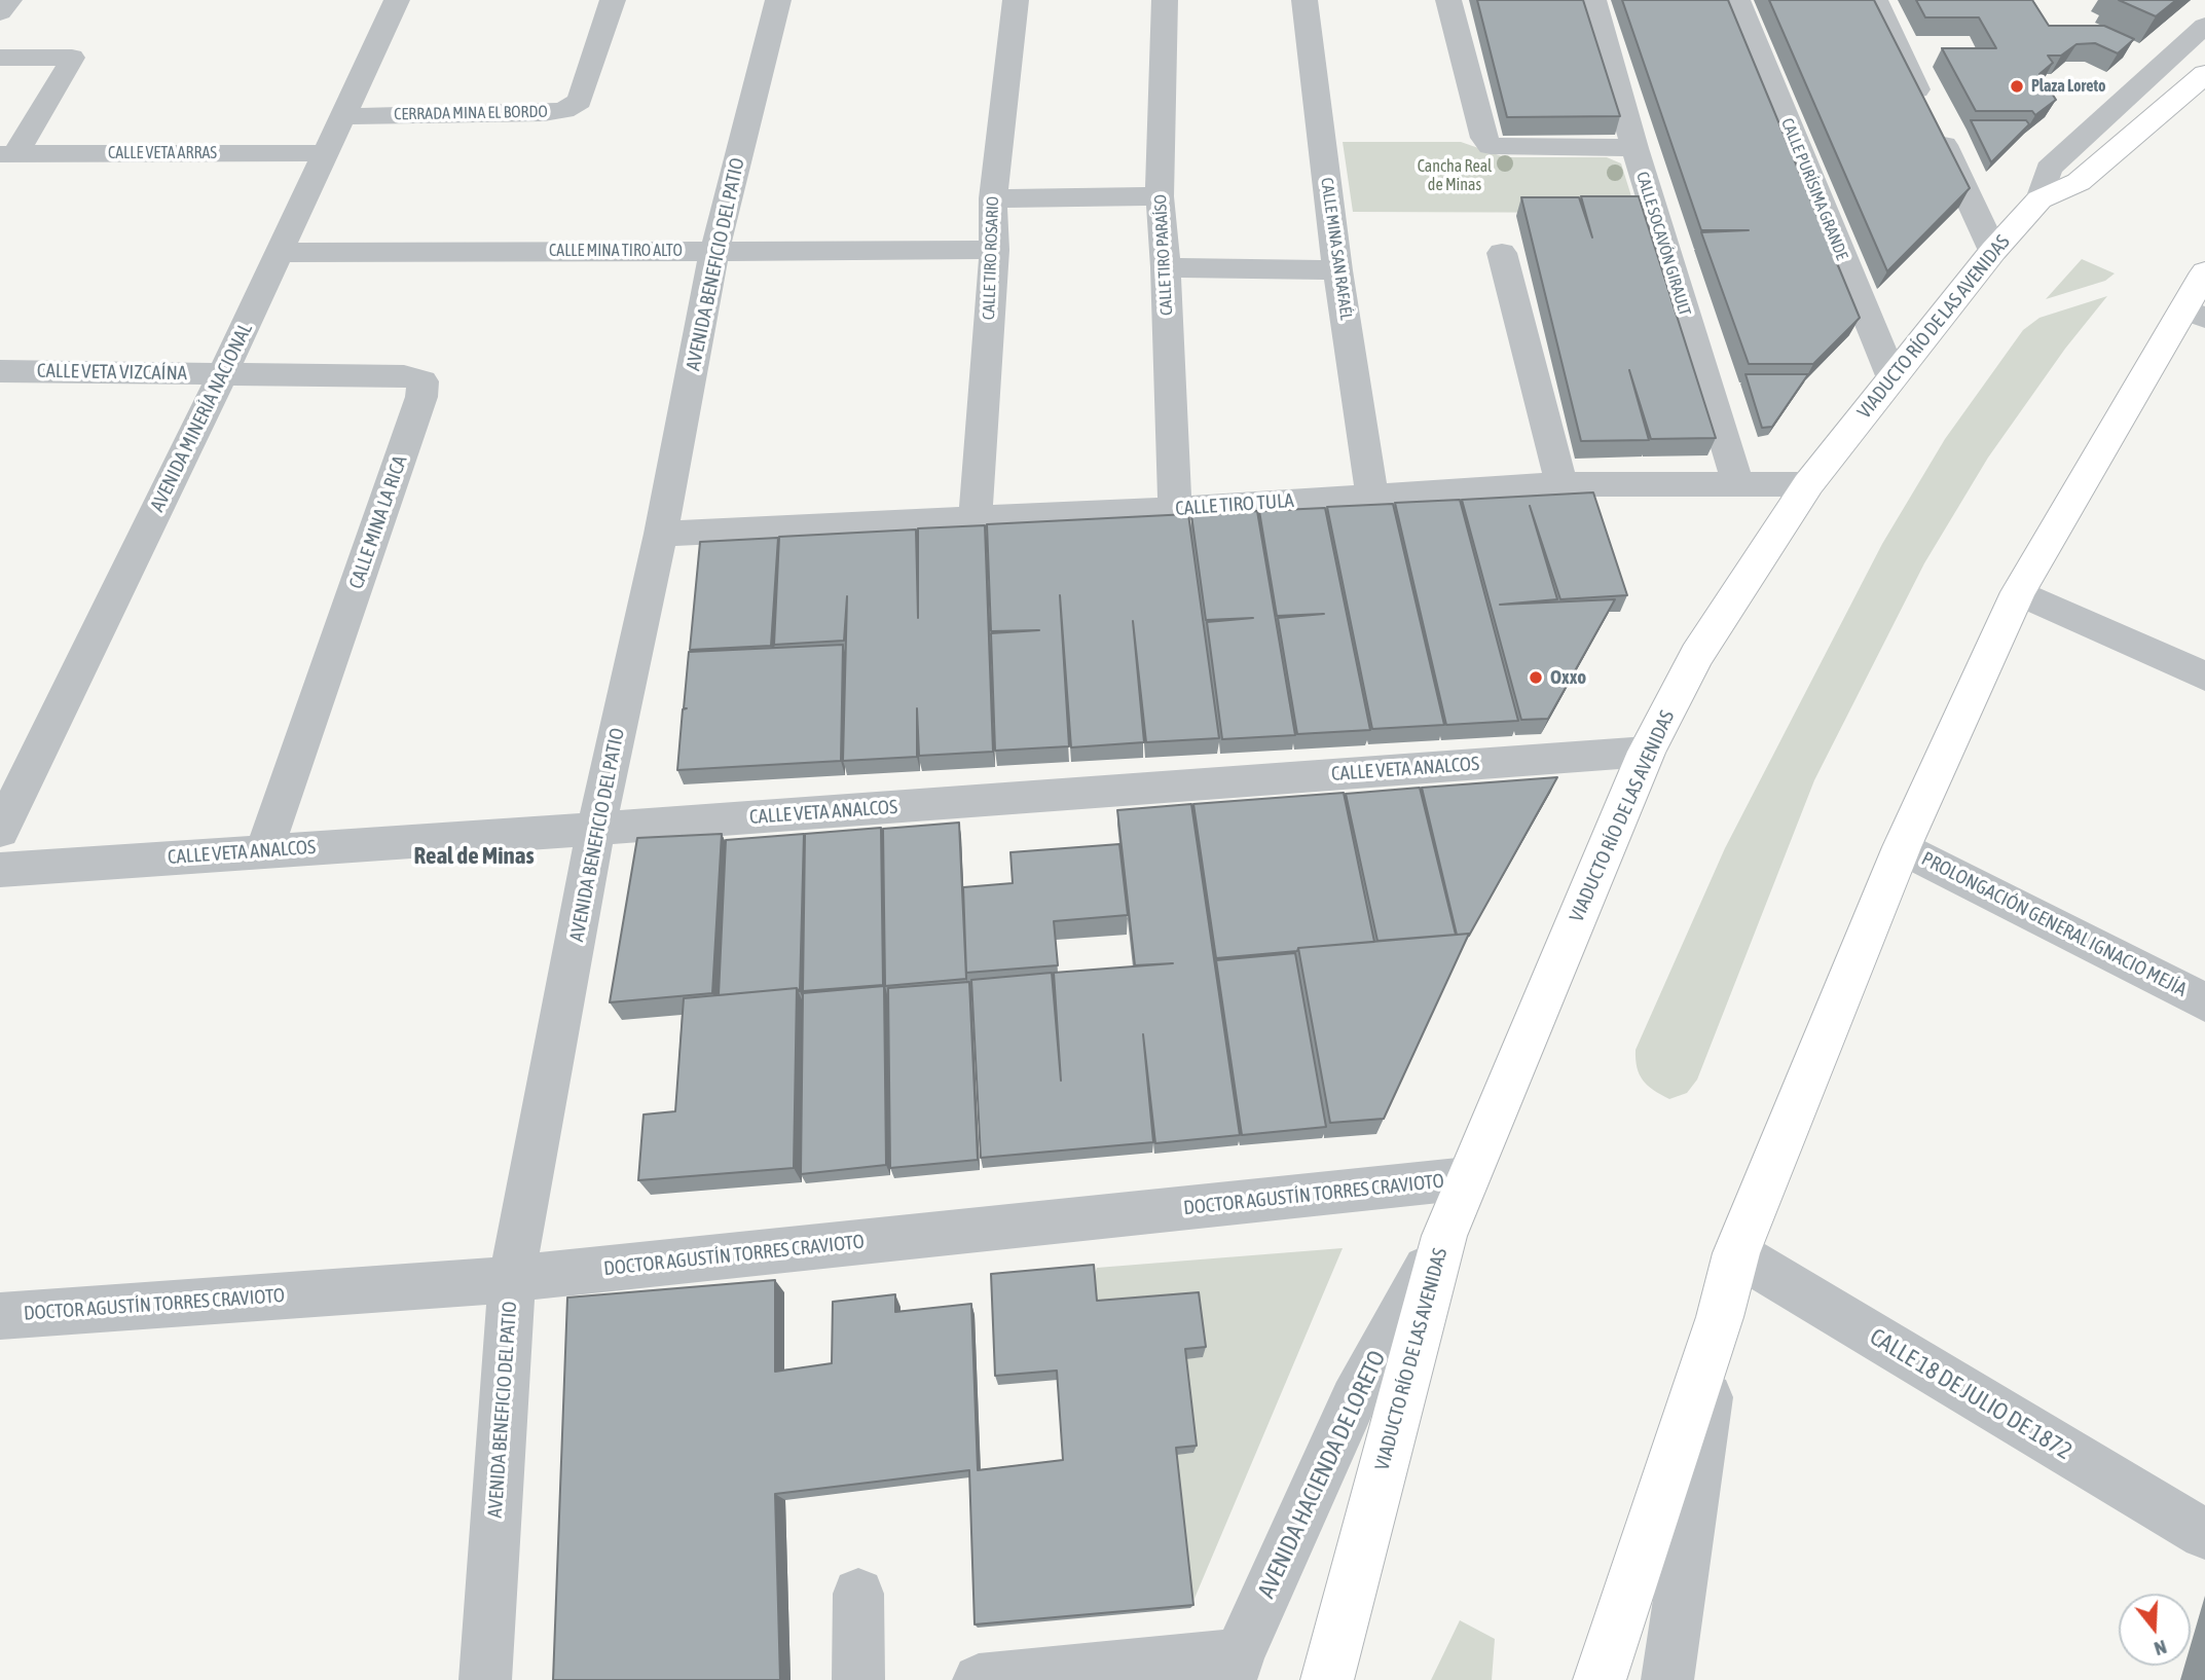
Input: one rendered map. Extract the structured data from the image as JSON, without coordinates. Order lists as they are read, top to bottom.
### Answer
{
  "streets": {
    "main road": ["VIADUCTO RÍO DE LAS AVENIDAS"],
    "street": [
      "CERRADA MINA EL BORDO",
      "CALLE VETA ARRAS",
      "CALLE PURÍSIMA GRANDE",
      "CALLE SOCAVÓN GIRAULT",
      "CALLE MINA SAN RAFAÉL",
      "CALLE MINA TIRO ALTO",
      "CALLE TIRO PARAÍSO",
      "CALLE TIRO ROSARIO",
      "AVENIDA BENEFICIO DEL PATIO",
      "CALLE VETA VIZCAÍNA",
      "AVENIDA MINERÍA NACIONAL",
      "CALLE TIRO TULA",
      "CALLE MINA LA RICA",
      "CALLE VETA ANALCOS",
      "PROLONGACIÓN GENERAL IGNACIO MEJÍA",
      "DOCTOR AGUSTÍN TORRES CRAVIOTO",
      "CALLE 18 DE JULIO DE 1872",
      "AVENIDA HACIENDA DE LORETO"
    ]
  },
  "crossings": [
    ["CERRADA MINA EL BORDO", "AVENIDA MINERÍA NACIONAL"],
    ["CALLE VETA ARRAS", "AVENIDA MINERÍA NACIONAL"],
    ["CALLE PURÍSIMA GRANDE", "VIADUCTO RÍO DE LAS AVENIDAS"],
    ["CALLE SOCAVÓN GIRAULT", "CALLE TIRO TULA"],
    ["CALLE MINA SAN RAFAÉL", "CALLE TIRO TULA"],
    ["CALLE MINA TIRO ALTO", "CALLE TIRO ROSARIO"],
    ["CALLE MINA TIRO ALTO", "AVENIDA BENEFICIO DEL PATIO"],
    ["CALLE MINA TIRO ALTO", "AVENIDA MINERÍA NACIONAL"],
    ["CALLE TIRO PARAÍSO", "CALLE TIRO TULA"],
    ["CALLE TIRO ROSARIO", "CALLE TIRO TULA"],
    ["AVENIDA BENEFICIO DEL PATIO", "CALLE TIRO TULA"],
    ["AVENIDA BENEFICIO DEL PATIO", "CALLE VETA ANALCOS"],
    ["AVENIDA BENEFICIO DEL PATIO", "DOCTOR AGUSTÍN TORRES CRAVIOTO"],
    ["VIADUCTO RÍO DE LAS AVENIDAS", "CALLE TIRO TULA"],
    ["VIADUCTO RÍO DE LAS AVENIDAS", "CALLE VETA ANALCOS"],
    ["VIADUCTO RÍO DE LAS AVENIDAS", "DOCTOR AGUSTÍN TORRES CRAVIOTO"],
    ["VIADUCTO RÍO DE LAS AVENIDAS", "AVENIDA HACIENDA DE LORETO"],
    ["CALLE VETA VIZCAÍNA", "AVENIDA MINERÍA NACIONAL"],
    ["CALLE VETA VIZCAÍNA", "CALLE MINA LA RICA"],
    ["AVENIDA MINERÍA NACIONAL", "CALLE MINA LA RICA"],
    ["CALLE MINA LA RICA", "CALLE VETA ANALCOS"]
  ],
  "districts": ["Real de Minas"],
  "parks": ["Cancha Real de Minas"],
  "places": ["Plaza Loreto", "Oxxo"],
  "north": "bottom"
}
